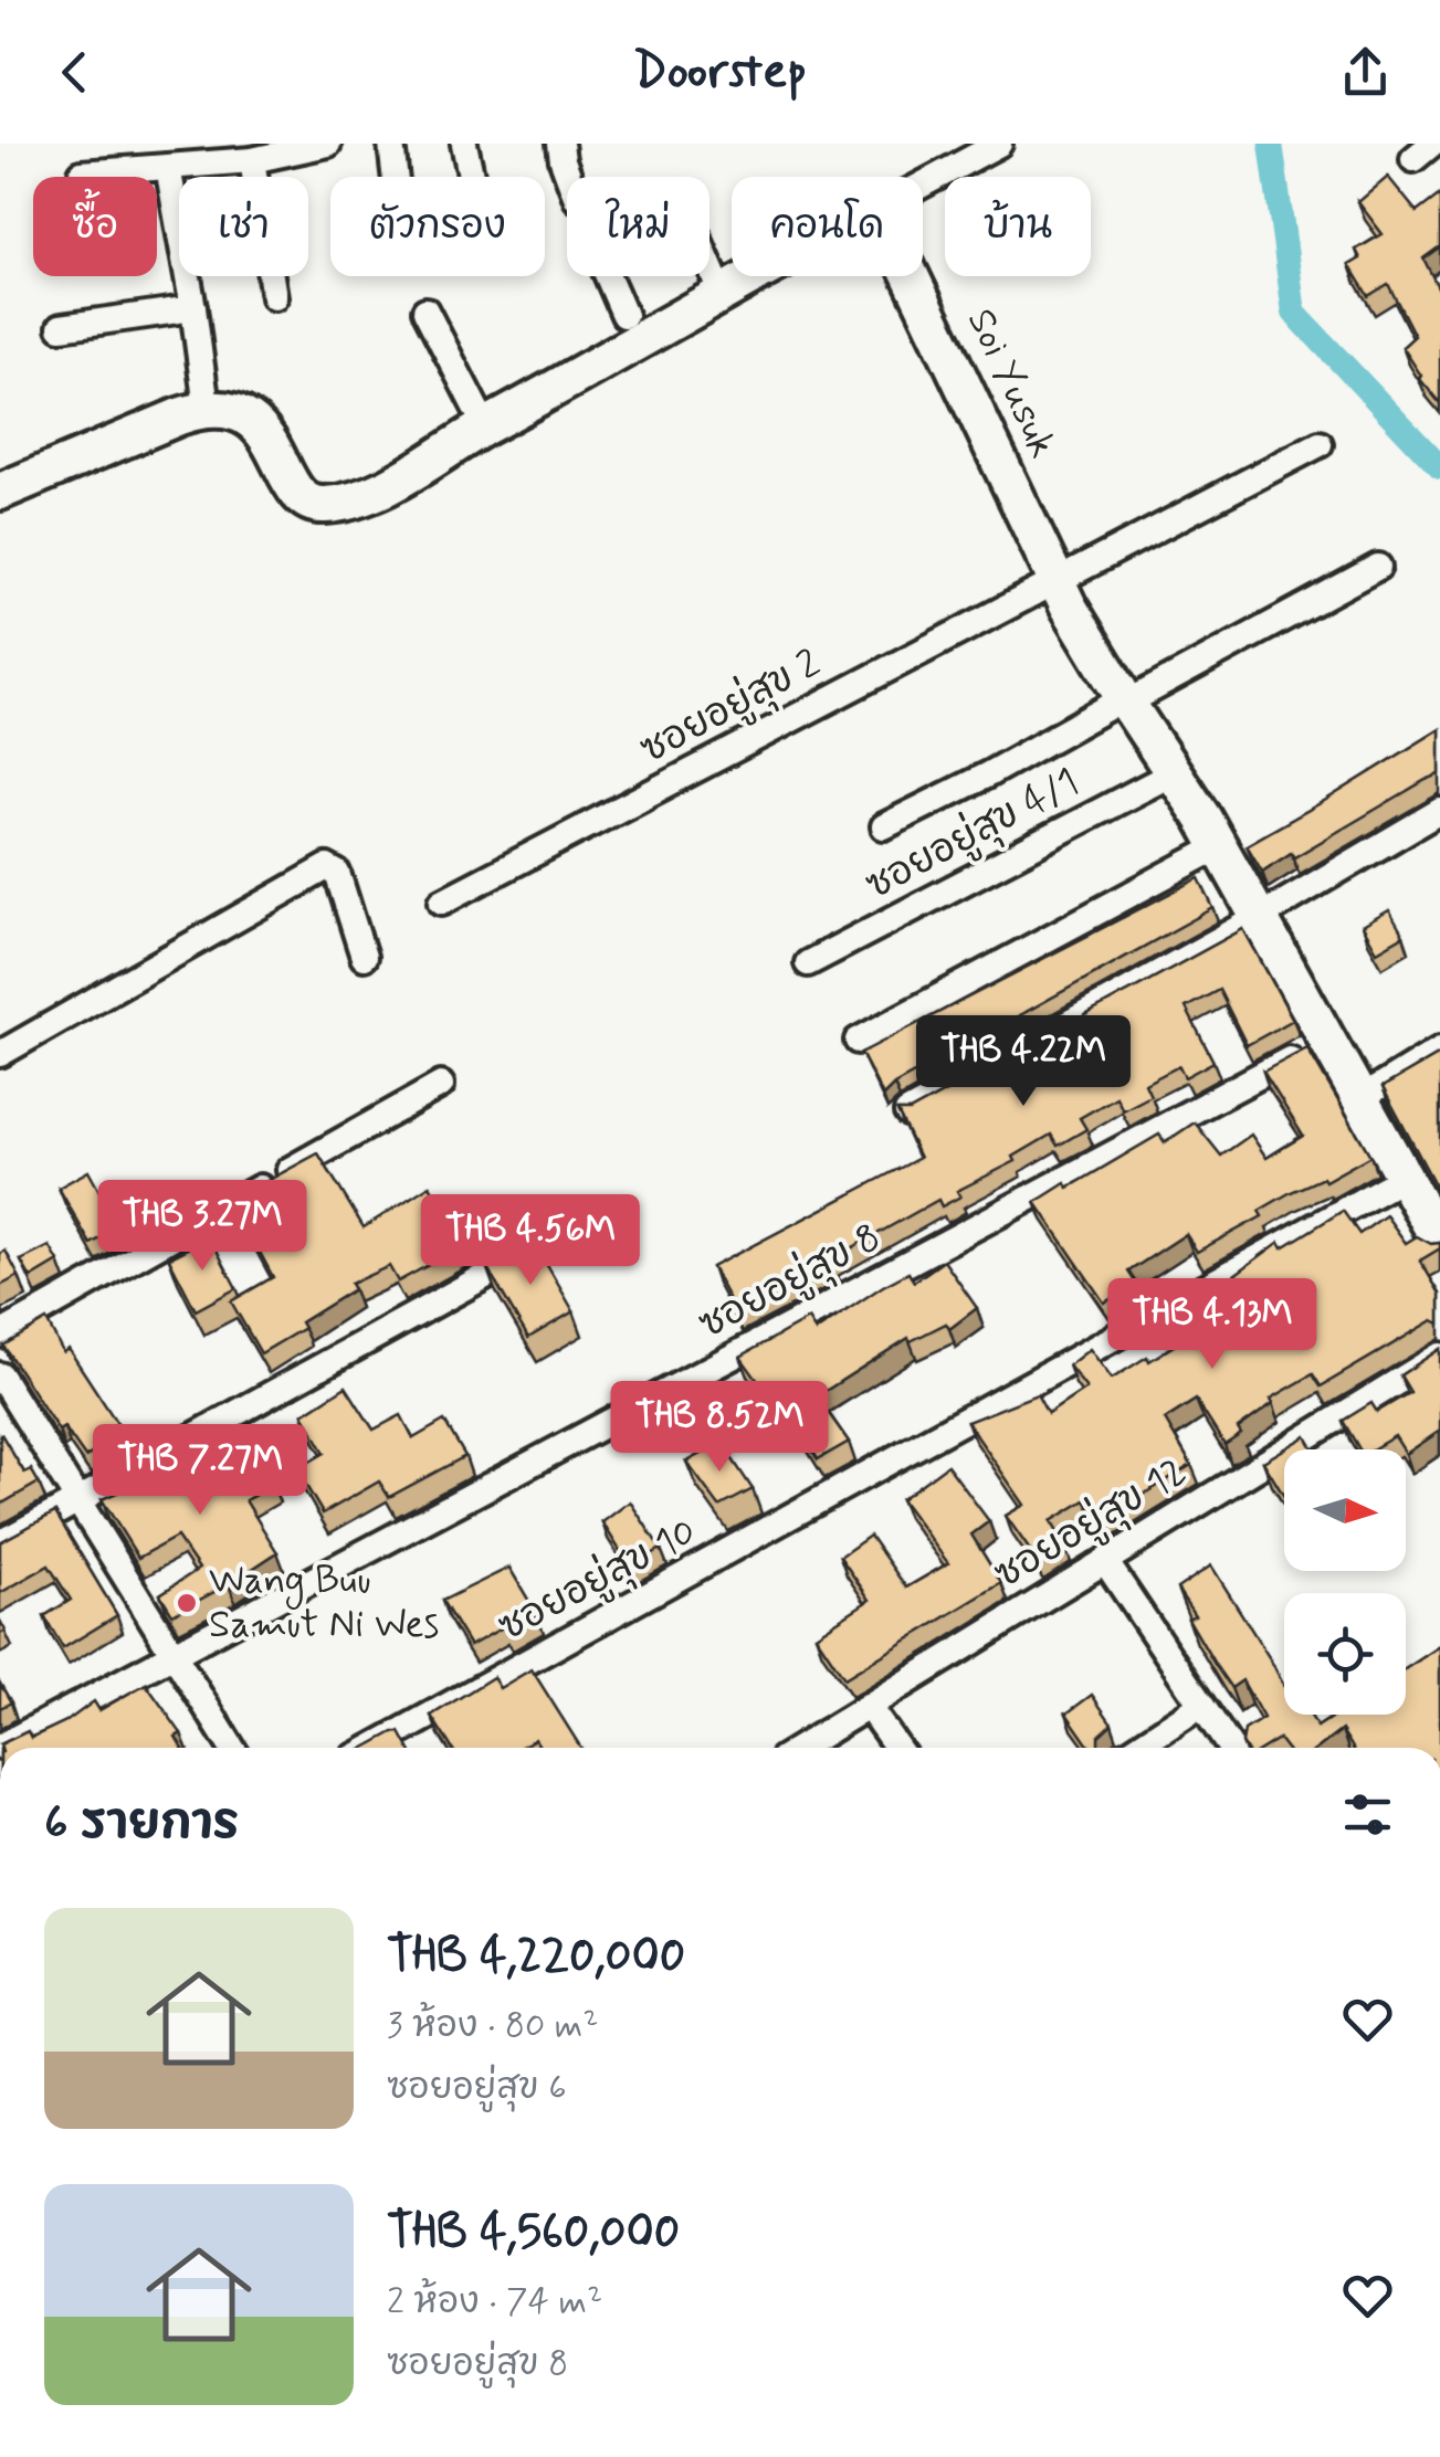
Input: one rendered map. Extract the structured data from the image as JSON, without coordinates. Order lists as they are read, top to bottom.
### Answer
{
  "streets": {
    "street": [
      "Soi Yusuk",
      "ซอยอยู่สุข 2",
      "ซอยอยู่สุข 4/1",
      "ซอยอยู่สุข 8",
      "ซอยอยู่สุข 12",
      "ซอยอยู่สุข 10"
    ]
  },
  "crossings": [
    ["Soi Yusuk", "ซอยอยู่สุข 2"],
    ["Soi Yusuk", "ซอยอยู่สุข 4/1"],
    ["Soi Yusuk", "ซอยอยู่สุข 8"],
    ["Soi Yusuk", "ซอยอยู่สุข 10"]
  ],
  "places": ["Wang Buu Samut Ni Wes"],
  "north": "right",
  "page": {
    "header": "Doorstep",
    "chip": [
      "ซื้อ",
      "เช่า",
      "ตัวกรอง",
      "ใหม่",
      "คอนโด",
      "บ้าน"
    ],
    "price": [
      "THB 4.22M",
      "THB 3.27M",
      "THB 4.56M",
      "THB 4.13M",
      "THB 8.52M",
      "THB 7.27M"
    ],
    "heading": "6 รายการ",
    "list": [
      {
        "name": "THB 4,220,000",
        "note": "3 ห้อง · 80 m² · ซอยอยู่สุข 6"
      },
      {
        "name": "THB 4,560,000",
        "note": "2 ห้อง · 74 m² · ซอยอยู่สุข 8"
      }
    ]
  }
}
